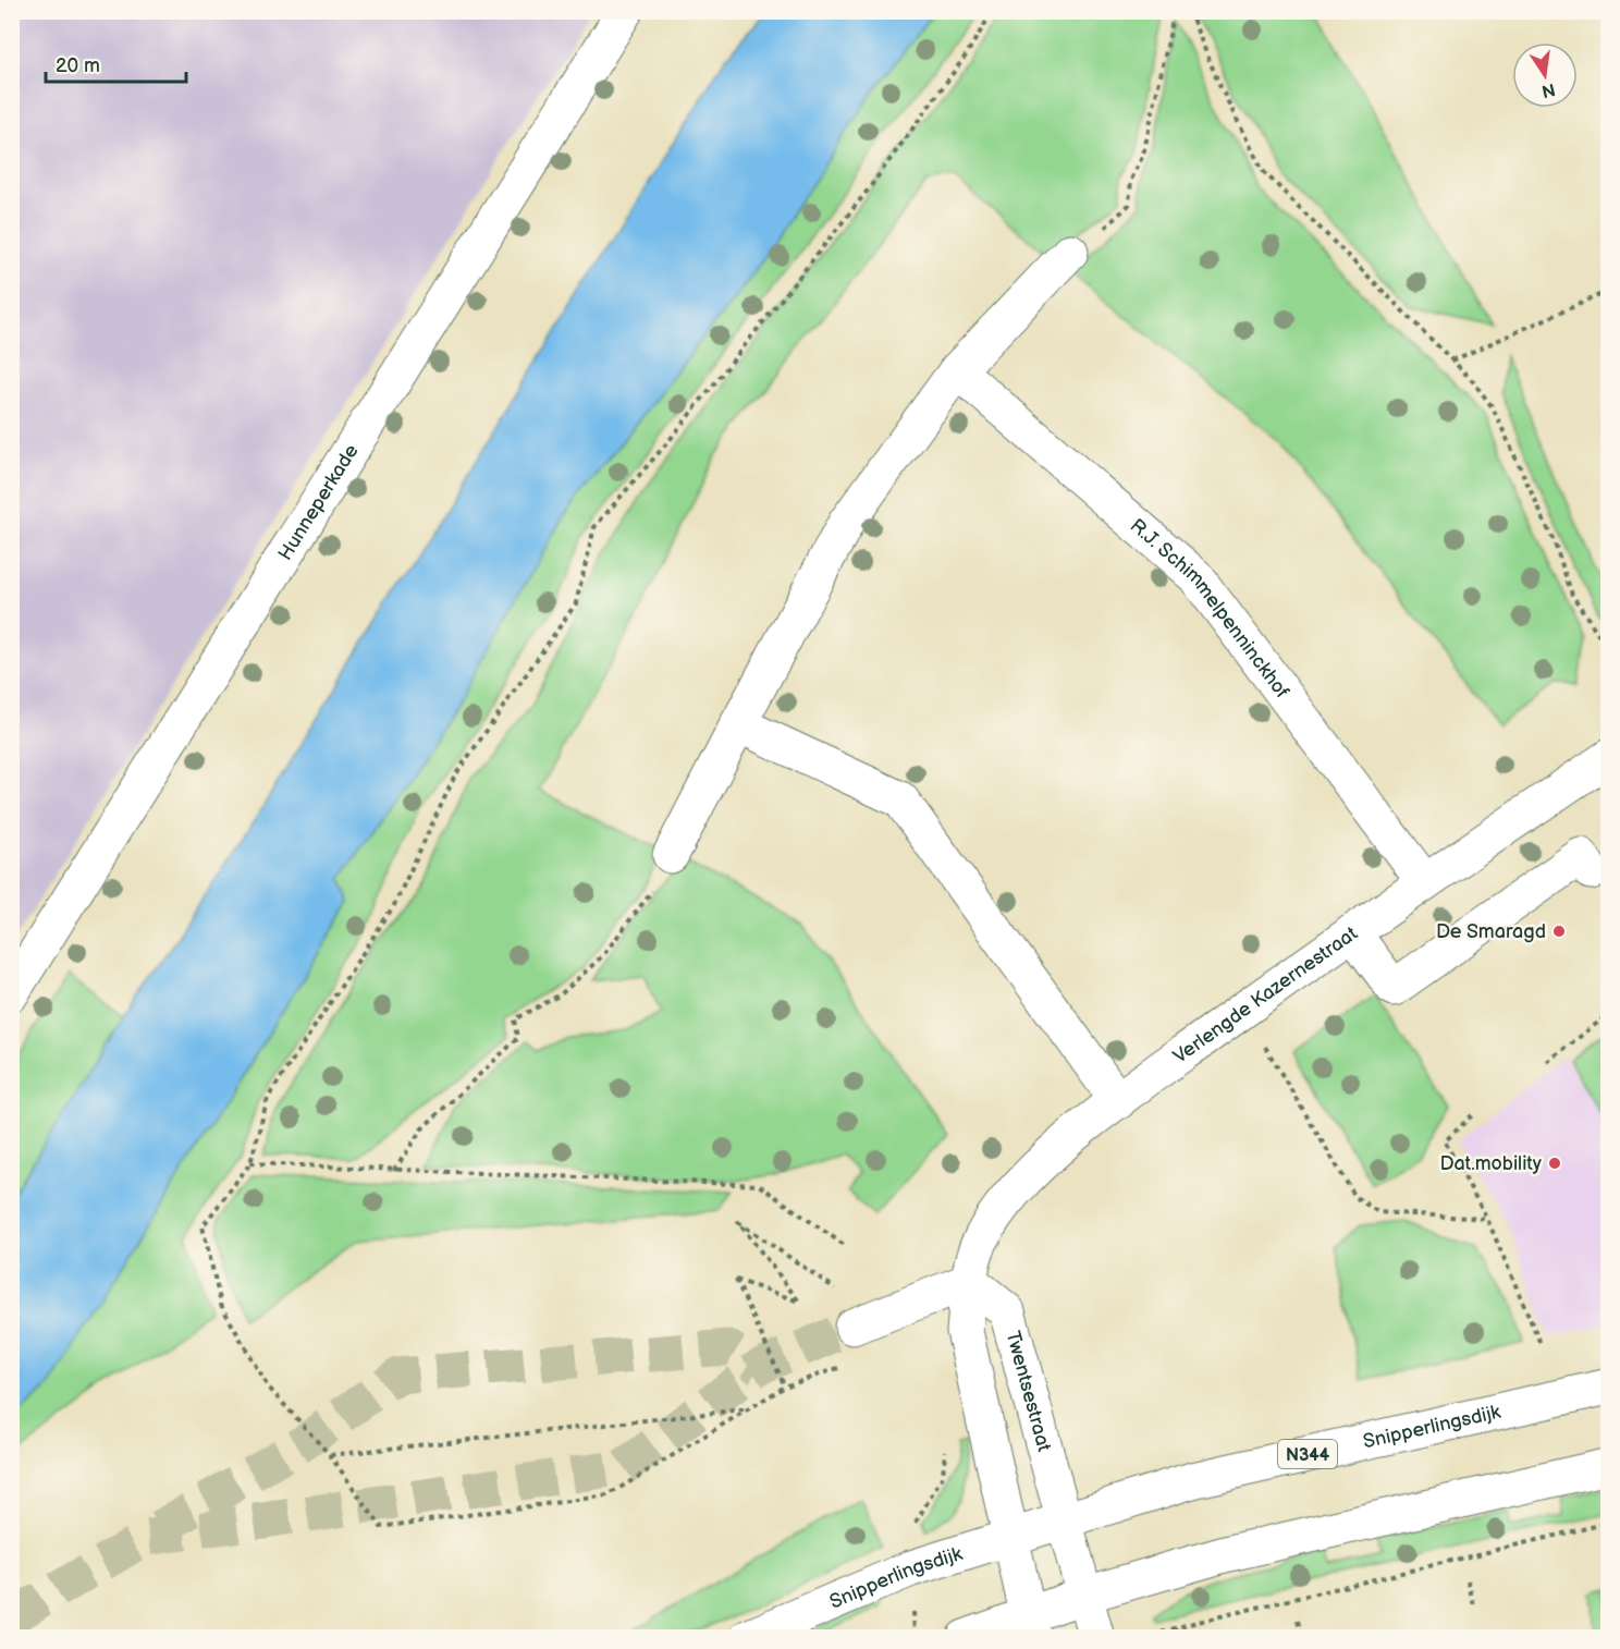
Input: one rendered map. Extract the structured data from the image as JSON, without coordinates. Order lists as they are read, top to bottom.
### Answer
{
  "streets": {
    "street": [
      "Hunneperkade",
      "R.J. Schimmelpenninckhof",
      "Verlengde Kazernestraat",
      "Twentsestraat",
      "Snipperlingsdijk",
      "N344"
    ]
  },
  "crossings": [
    ["R.J. Schimmelpenninckhof", "Verlengde Kazernestraat"],
    ["Verlengde Kazernestraat", "Twentsestraat"],
    ["Twentsestraat", "Snipperlingsdijk"]
  ],
  "places": ["De Smaragd", "Dat.mobility"],
  "scale_bar": "20 m",
  "north": "bottom"
}
